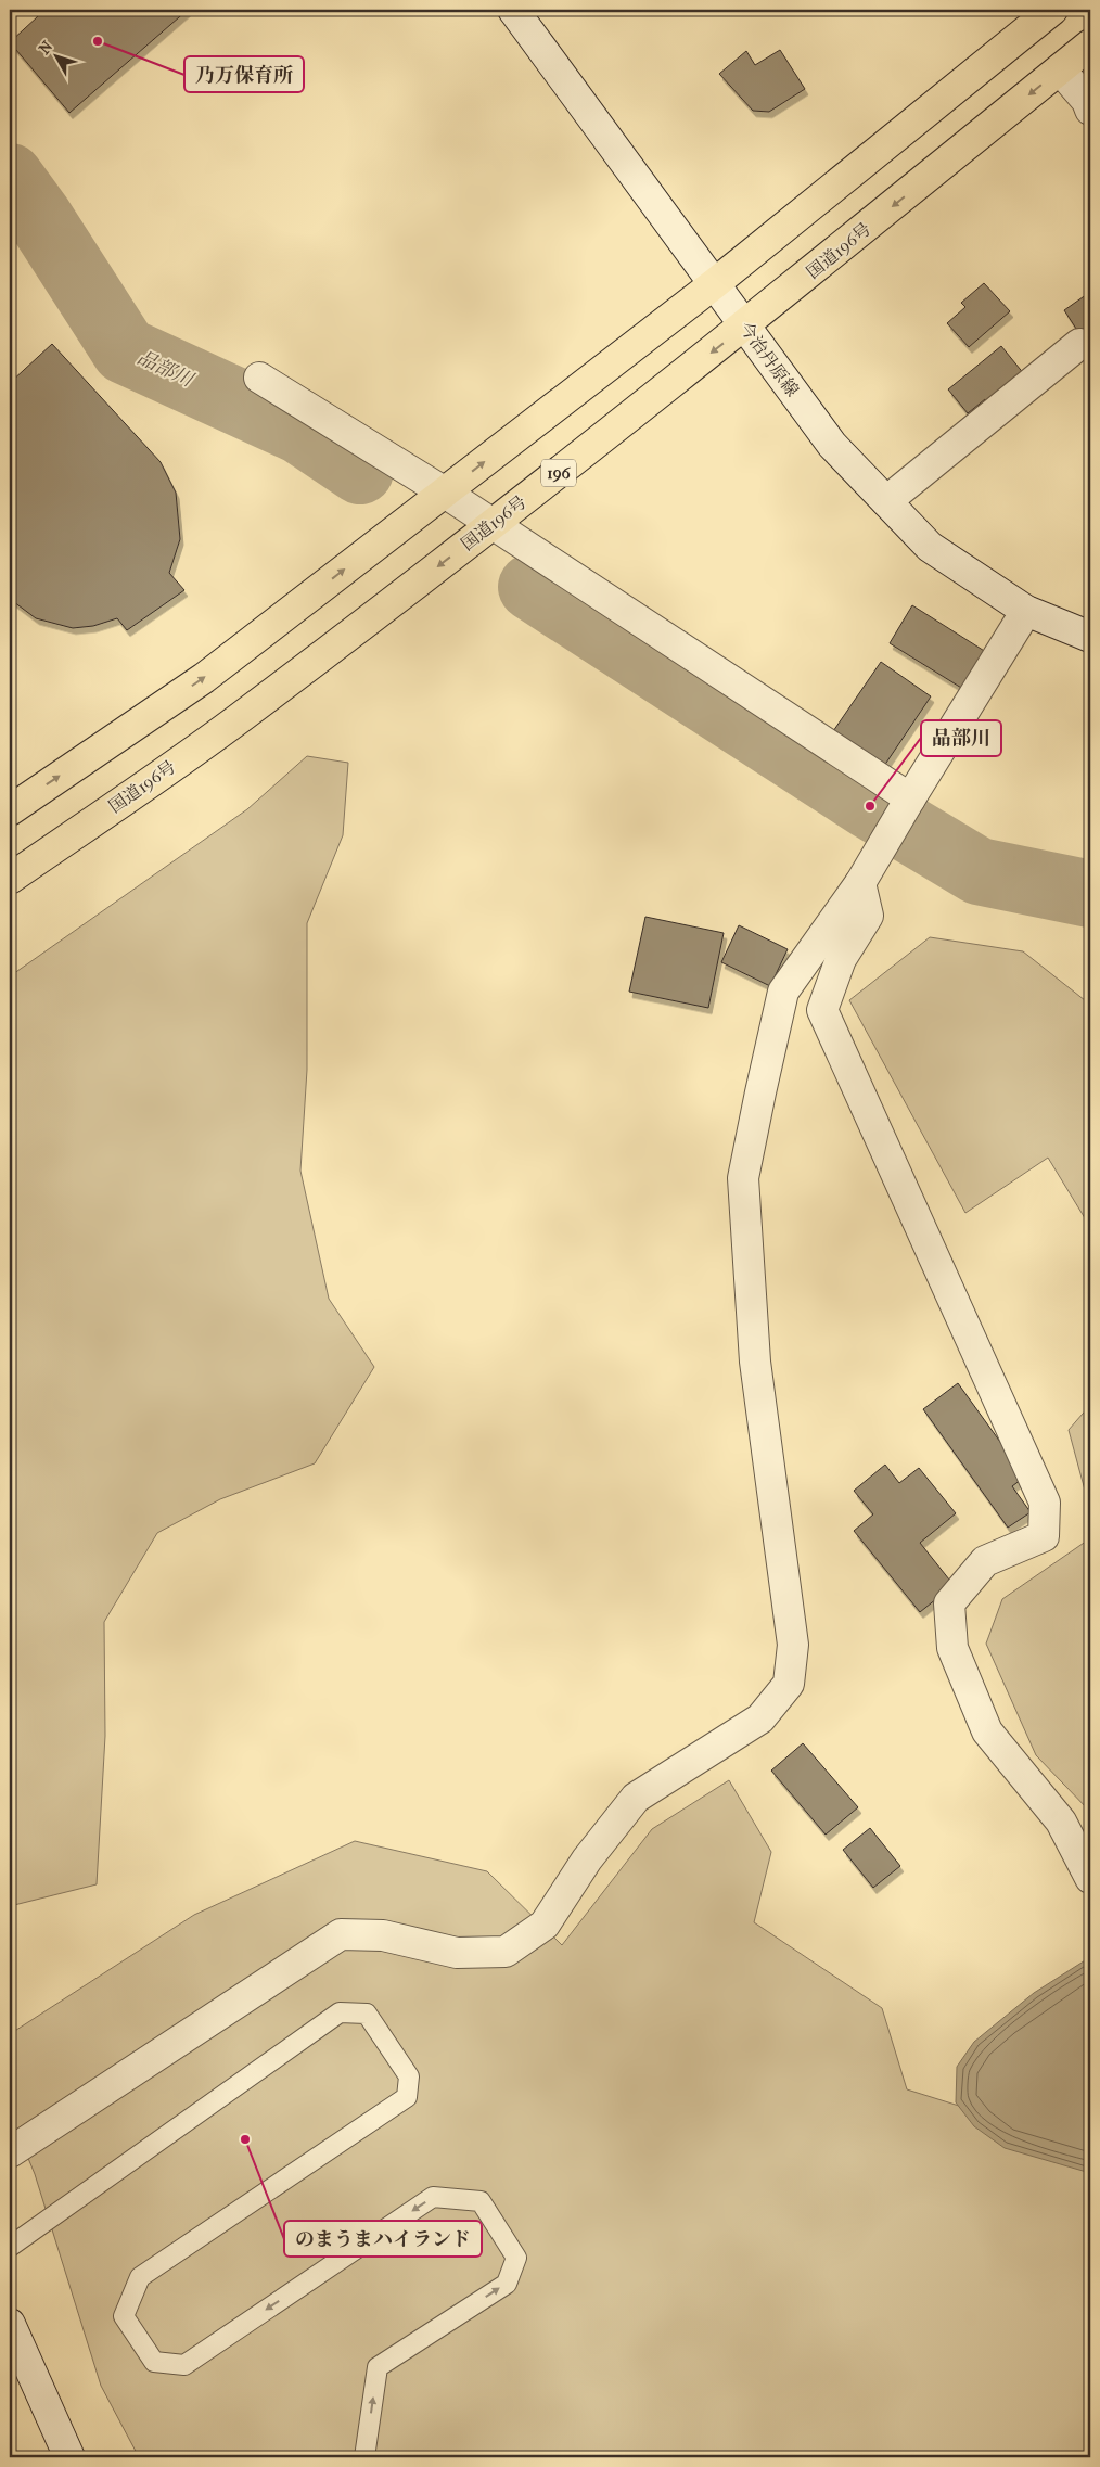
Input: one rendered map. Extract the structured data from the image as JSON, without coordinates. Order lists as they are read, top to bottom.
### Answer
{
  "streets": {
    "highway": ["国道196号", "196"],
    "street": ["今治丹原線"]
  },
  "crossings": [
    ["国道196号", "今治丹原線"]
  ],
  "water": ["品部川"],
  "places": ["乃万保育所", "品部川", "のまうまハイランド"],
  "north": "top left"
}
